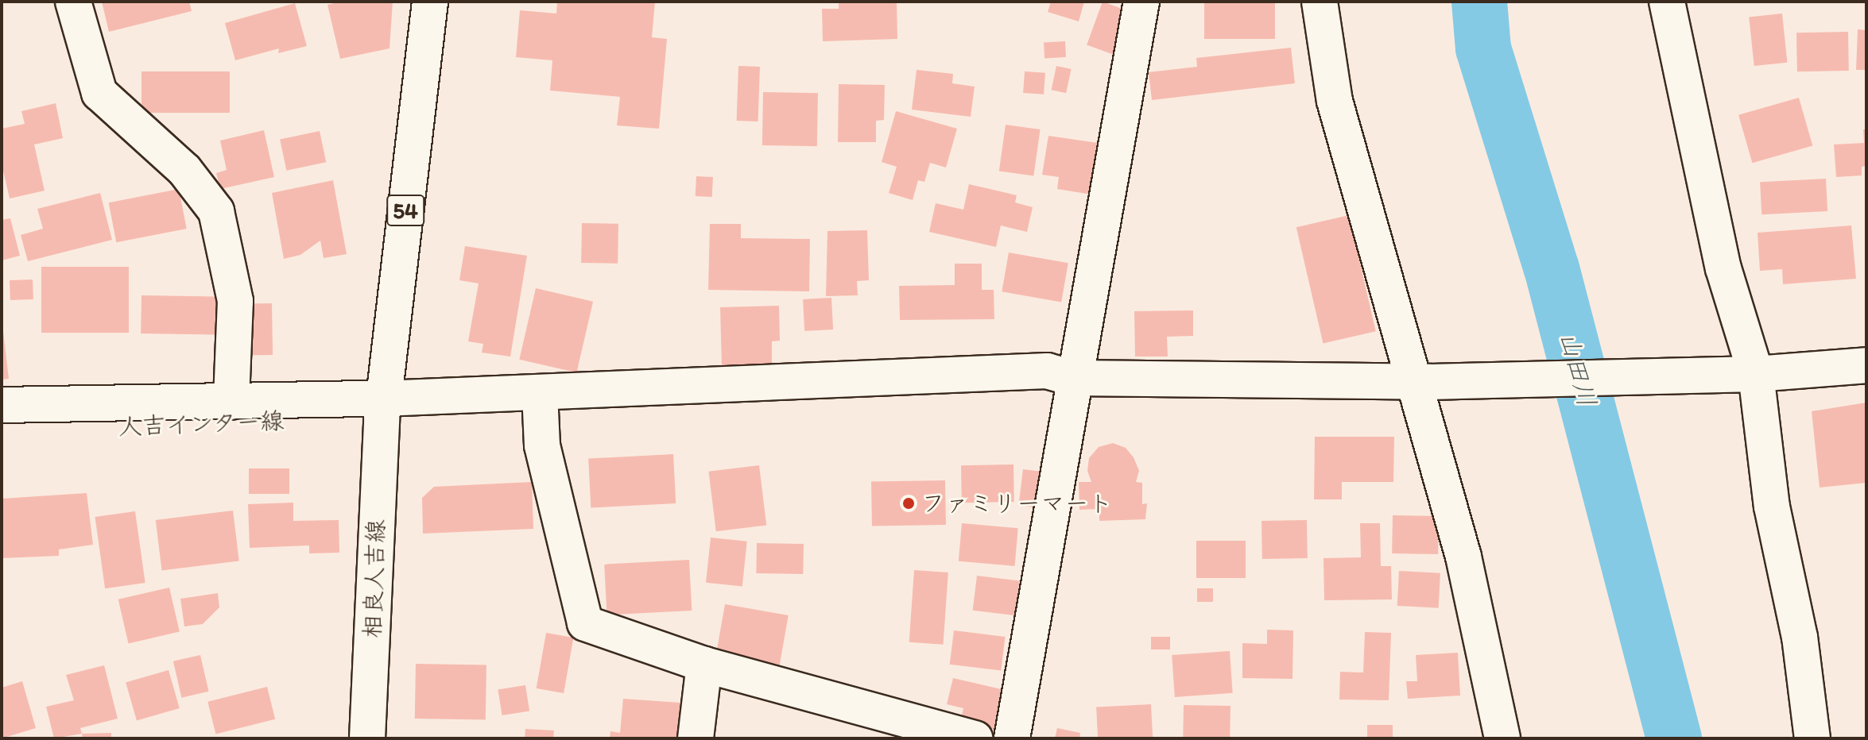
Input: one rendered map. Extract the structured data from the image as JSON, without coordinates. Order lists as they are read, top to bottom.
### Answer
{
  "streets": {
    "street": ["54", "人吉インター線", "相良人吉線"]
  },
  "crossings": [
    ["54", "人吉インター線"],
    ["54", "相良人吉線"],
    ["人吉インター線", "相良人吉線"]
  ],
  "water": ["山田川"],
  "places": ["ファミリーマート"]
}
